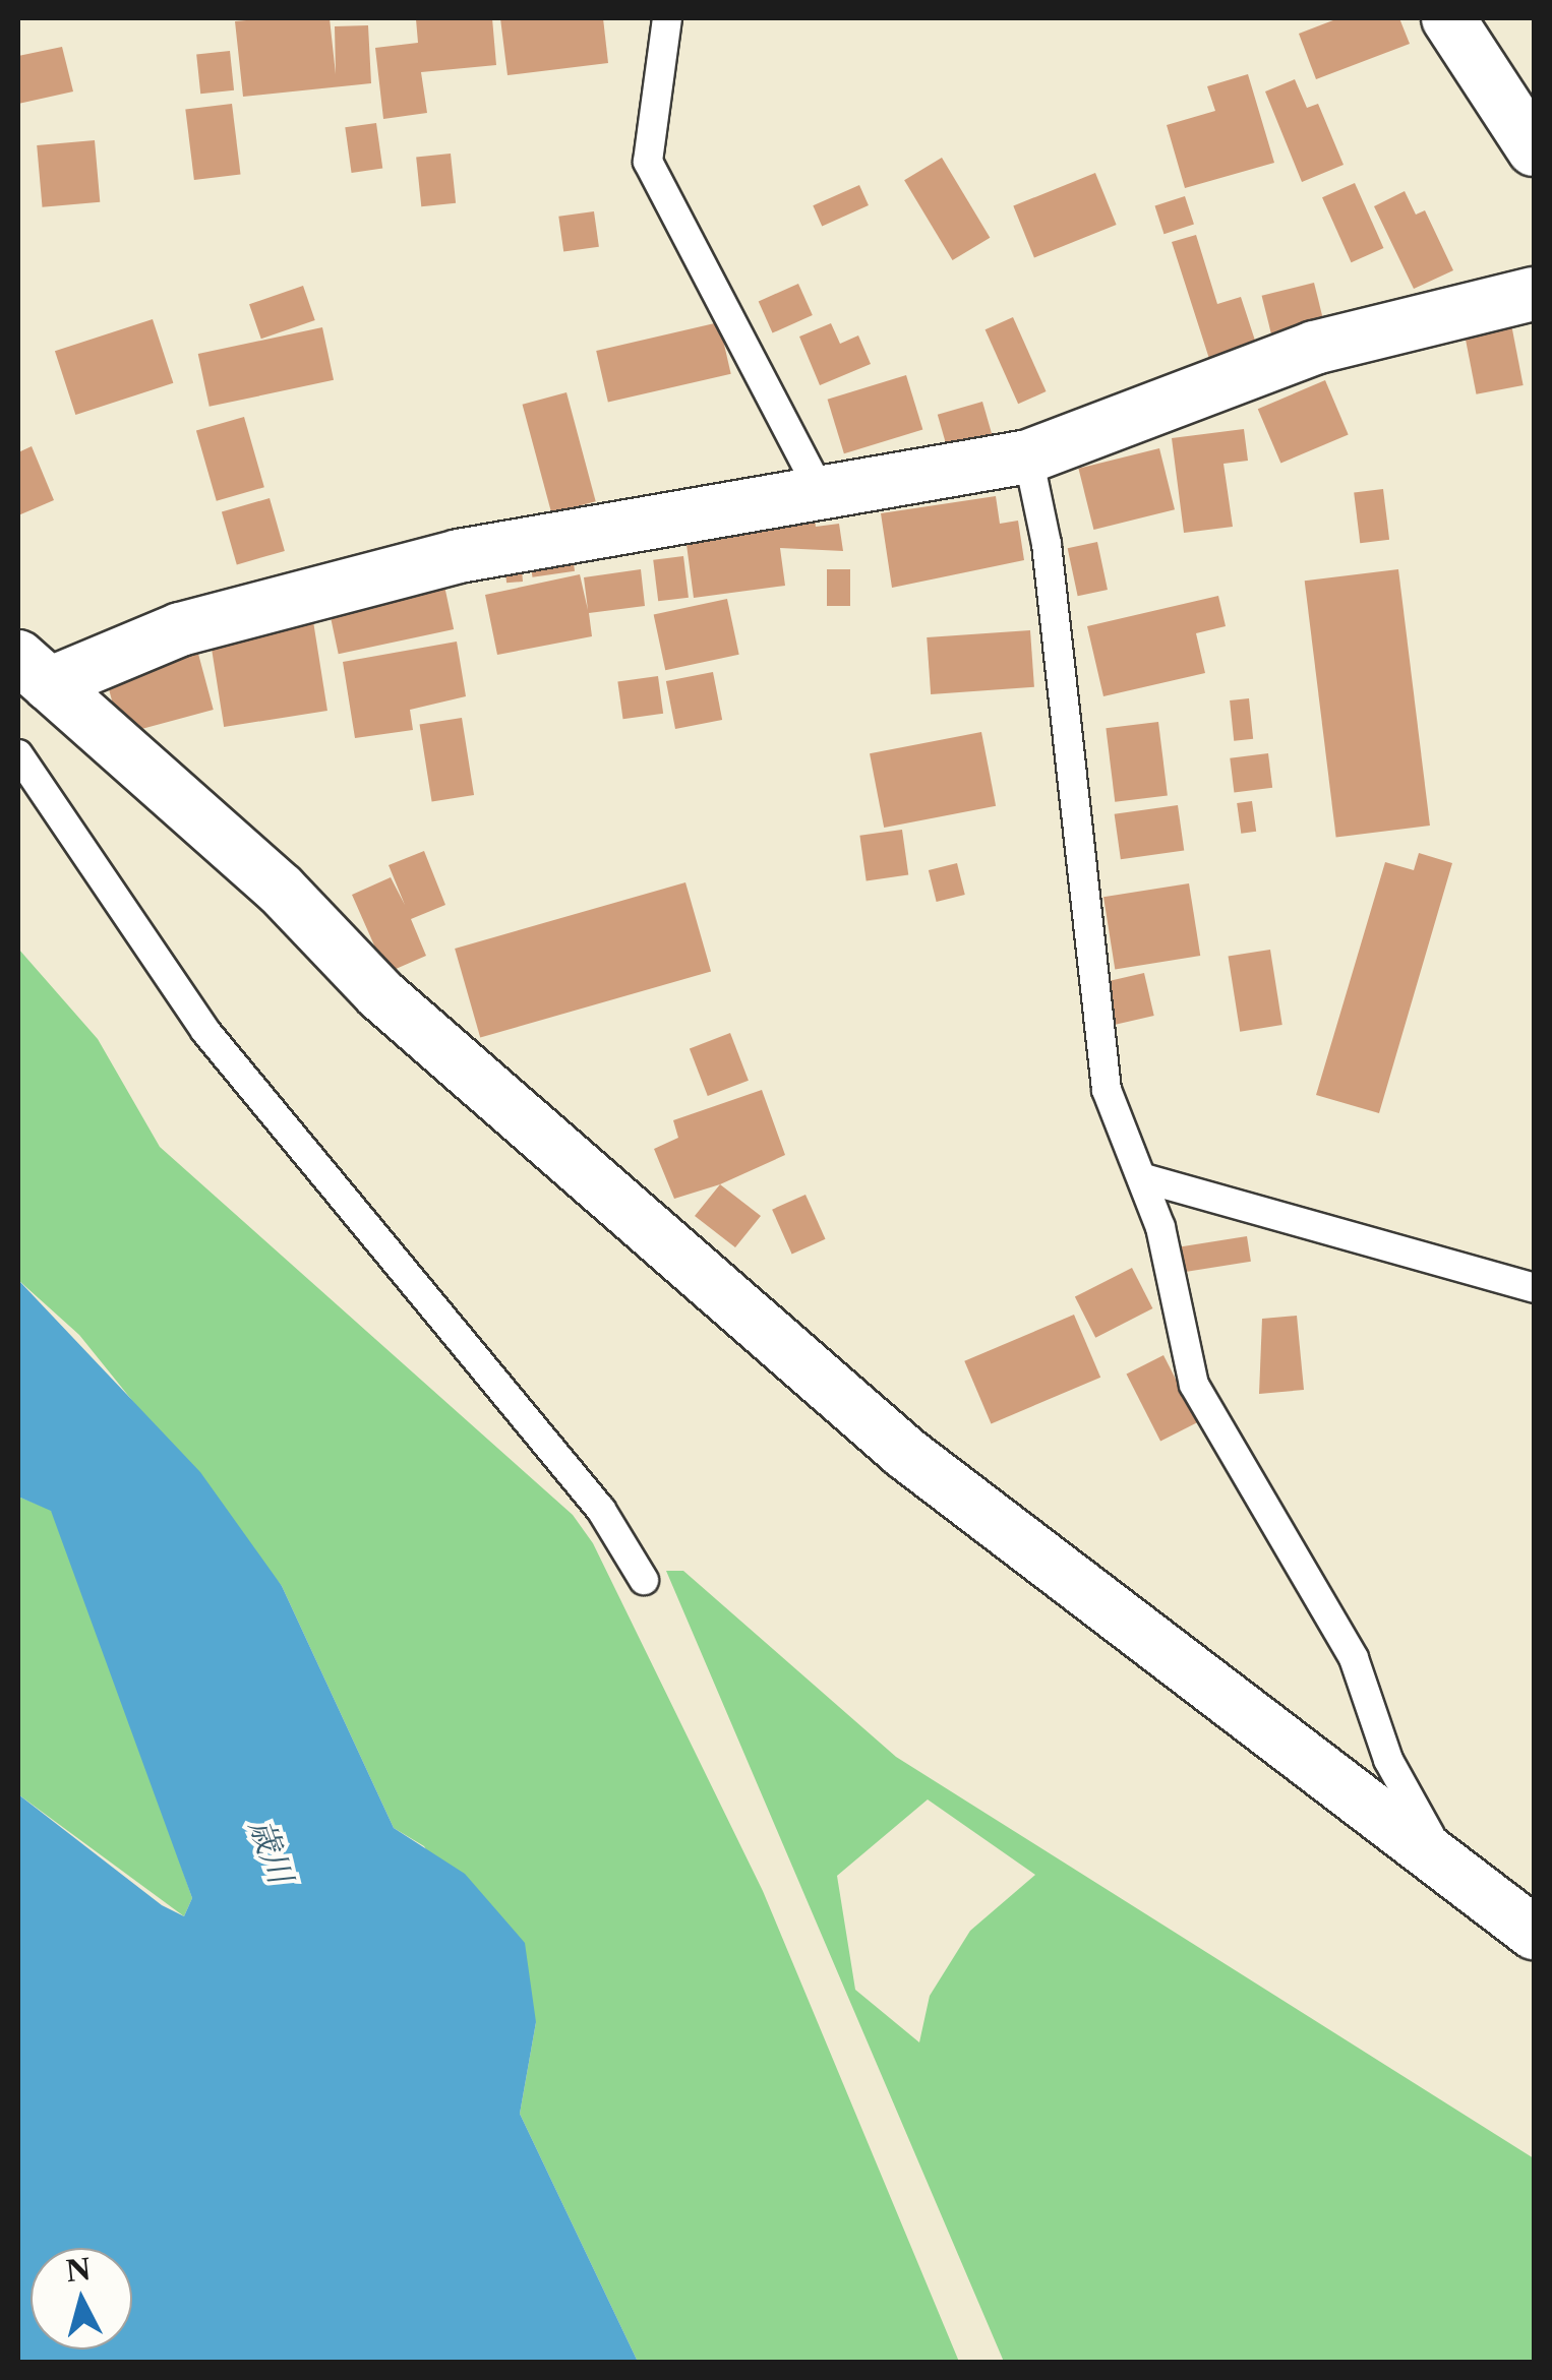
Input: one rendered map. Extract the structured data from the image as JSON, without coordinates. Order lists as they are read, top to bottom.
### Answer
{
  "water": ["歳川"],
  "north": "top"
}
